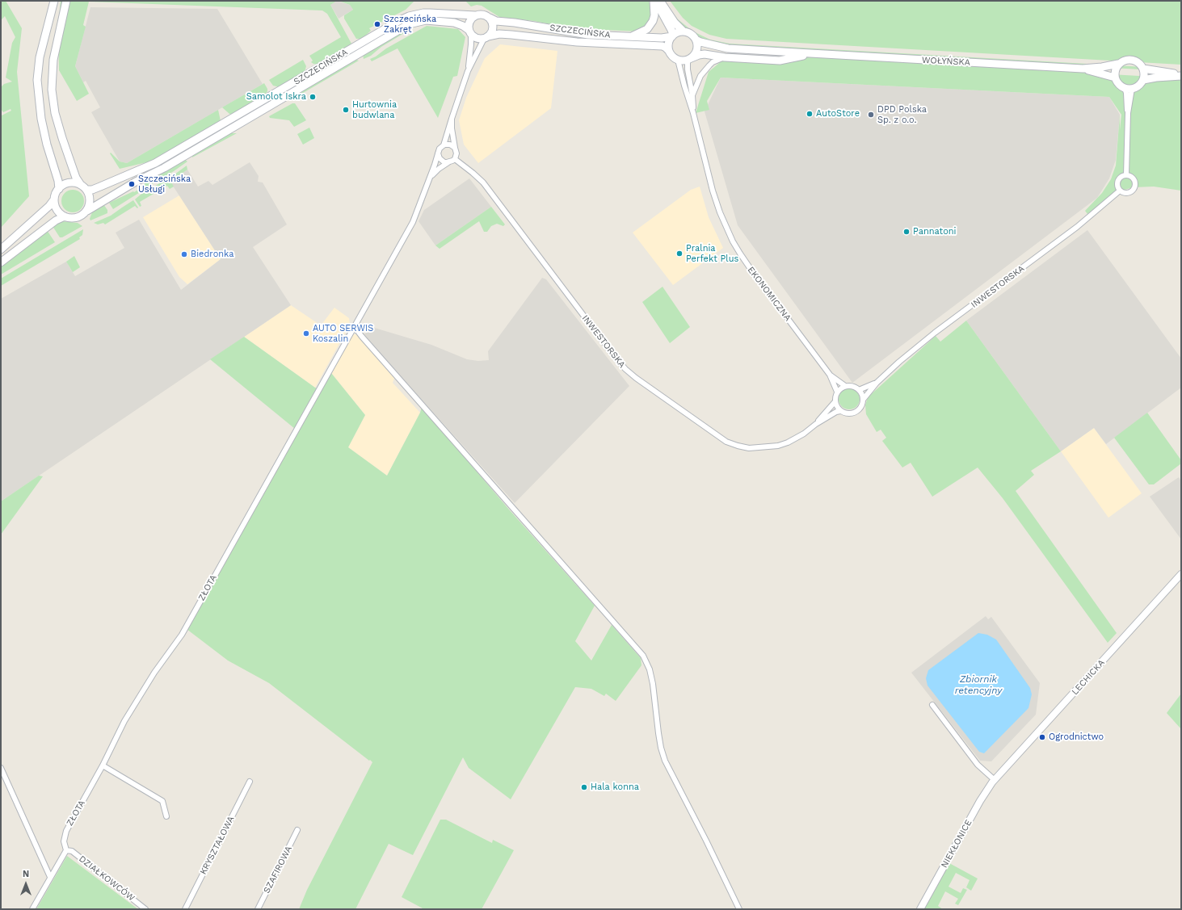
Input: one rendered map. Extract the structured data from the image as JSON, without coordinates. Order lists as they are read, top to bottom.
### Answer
{
  "streets": {
    "main road": ["SZCZECIŃSKA", "WOŁYŃSKA"],
    "street": [
      "INWESTORSKA",
      "EKONOMICZNA",
      "ZŁOTA",
      "LECHICKA",
      "NIEKŁONICE",
      "KRYSZTAŁOWA",
      "SZAFIROWA",
      "DZIAŁKOWCÓW"
    ]
  },
  "crossings": [
    ["SZCZECIŃSKA", "WOŁYŃSKA"],
    ["SZCZECIŃSKA", "EKONOMICZNA"],
    ["WOŁYŃSKA", "EKONOMICZNA"],
    ["INWESTORSKA", "EKONOMICZNA"],
    ["INWESTORSKA", "ZŁOTA"],
    ["ZŁOTA", "DZIAŁKOWCÓW"],
    ["LECHICKA", "NIEKŁONICE"]
  ],
  "water": ["Zbiornik retencyjny"],
  "places": [
    "Szczecińska Zakręt",
    "Samolot Iskra",
    "Hurtownia budwlana",
    "AutoStore",
    "DPD Polska Sp. z o.o.",
    "Szczecińska Usługi",
    "Pannatoni",
    "Pralnia Perfekt Plus",
    "Biedronka",
    "AUTO SERWIS Koszalin",
    "Ogrodnictwo",
    "Hala konna"
  ],
  "north": "top"
}
